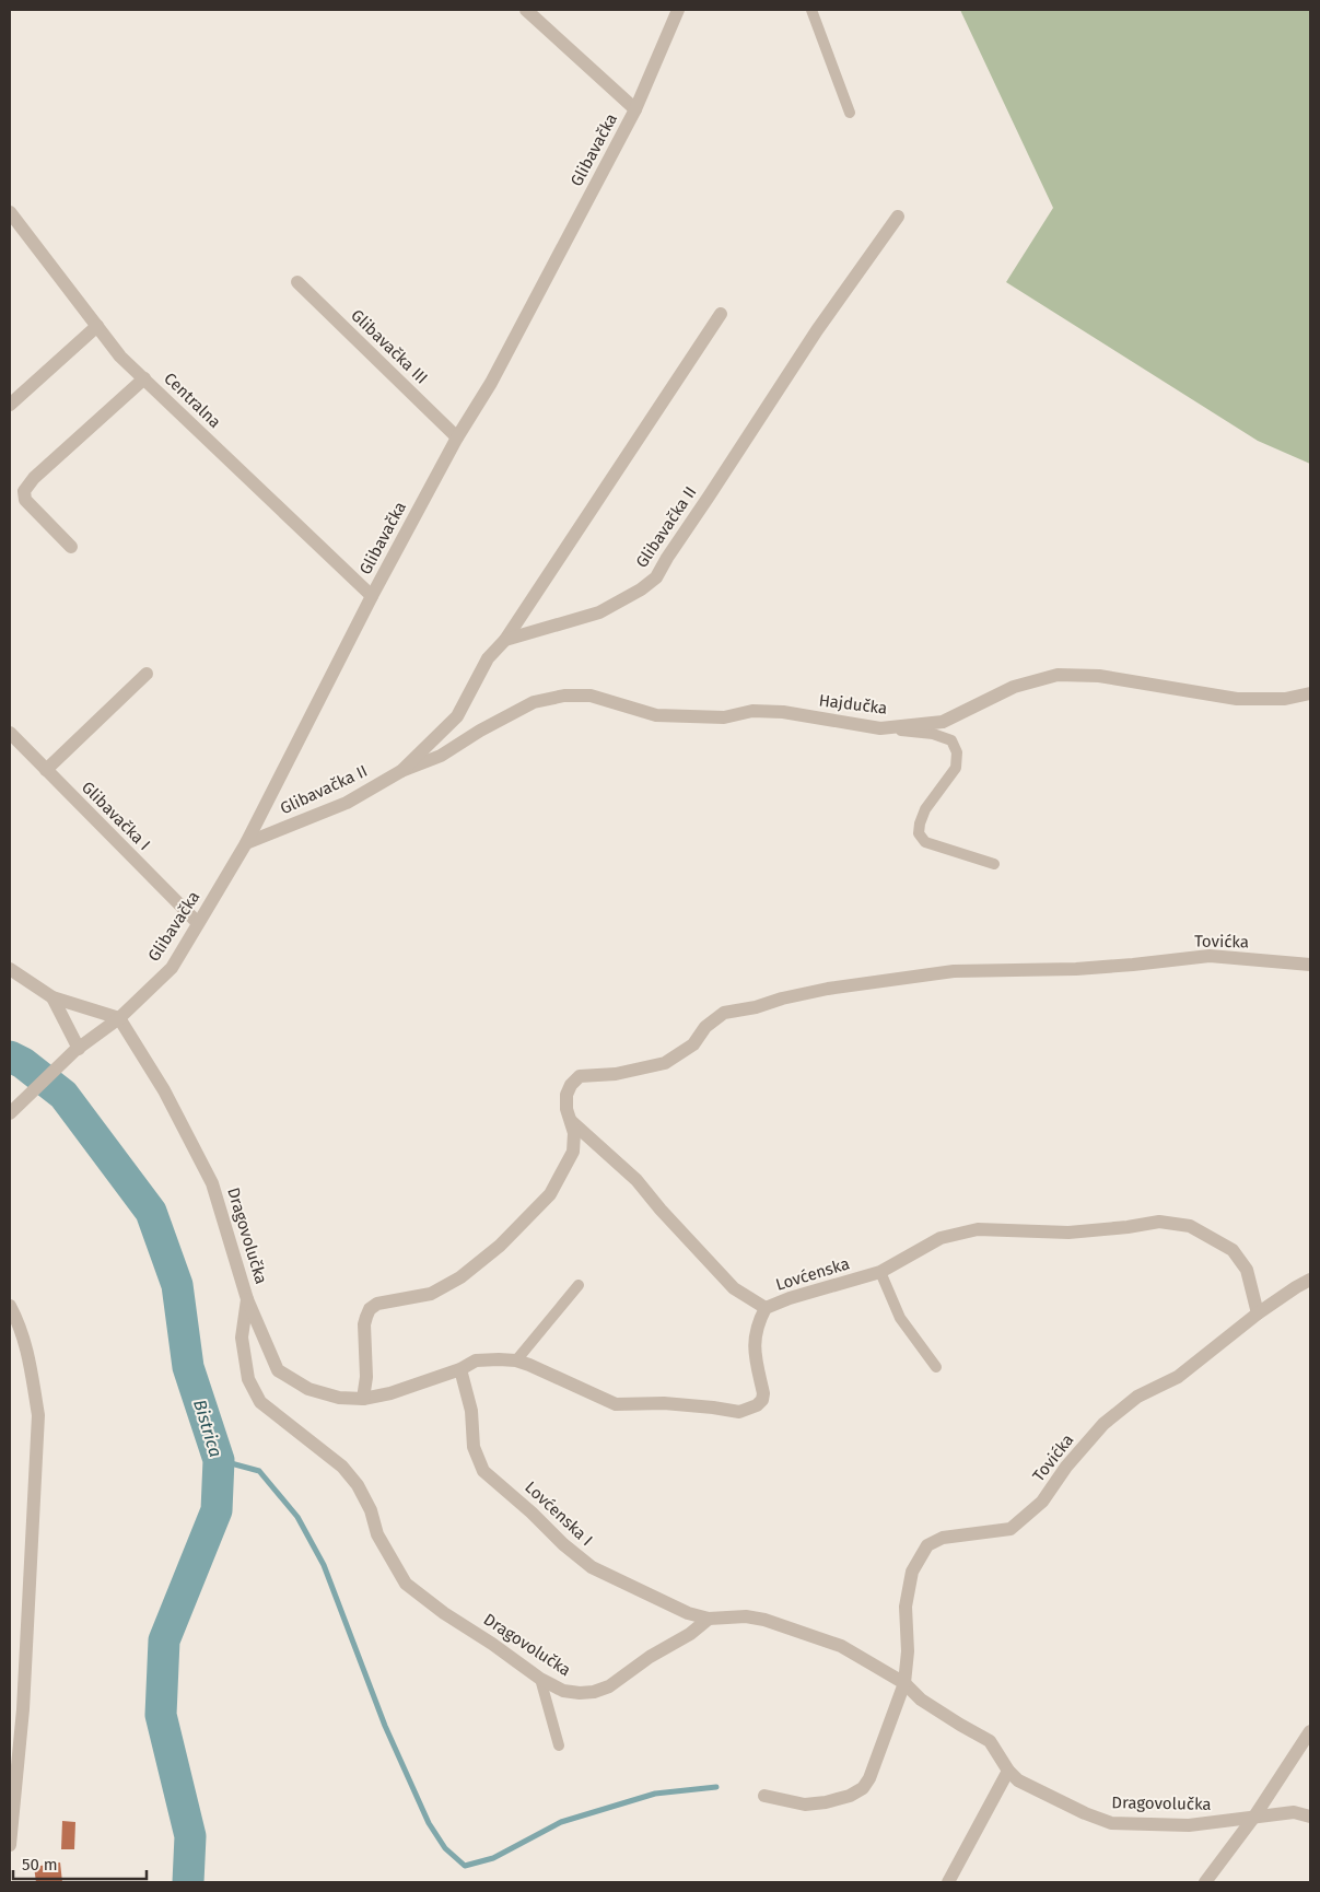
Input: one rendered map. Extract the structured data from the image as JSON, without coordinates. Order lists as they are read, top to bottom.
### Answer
{
  "streets": {
    "street": [
      "Glibavačka",
      "Glibavačka III",
      "Centralna",
      "Glibavačka II",
      "Hajdučka",
      "Glibavačka I",
      "Tovićka",
      "Dragovolučka",
      "Lovćenska",
      "Lovćenska I"
    ]
  },
  "crossings": [
    ["Glibavačka", "Glibavačka III"],
    ["Glibavačka", "Centralna"],
    ["Glibavačka", "Glibavačka II"],
    ["Glibavačka", "Glibavačka I"],
    ["Glibavačka", "Dragovolučka"],
    ["Glibavačka II", "Hajdučka"],
    ["Tovićka", "Dragovolučka"],
    ["Tovićka", "Lovćenska"],
    ["Dragovolučka", "Lovćenska"],
    ["Dragovolučka", "Lovćenska I"],
    ["Lovćenska", "Lovćenska I"]
  ],
  "water": ["Bistrica"],
  "scale_bar": "50 m"
}
